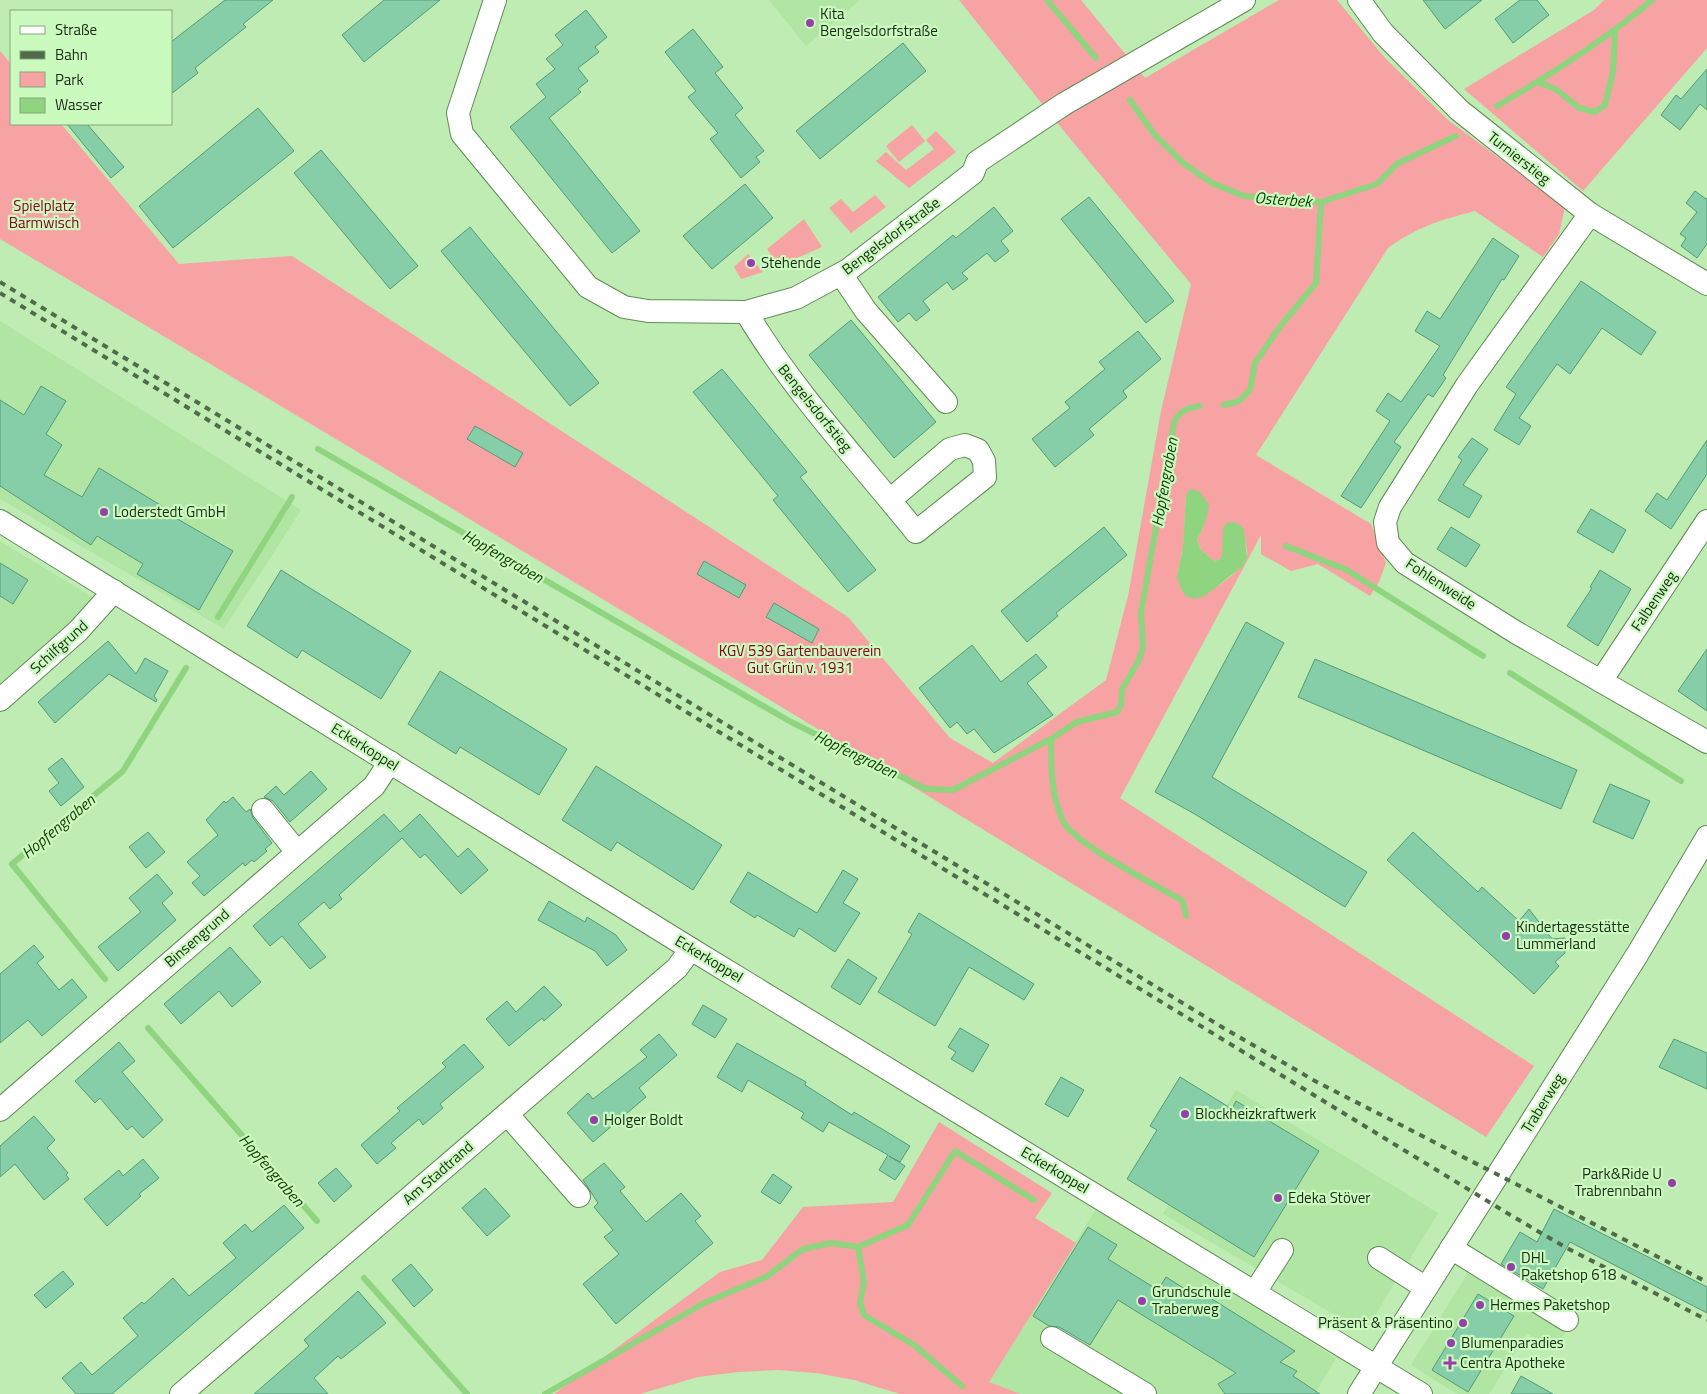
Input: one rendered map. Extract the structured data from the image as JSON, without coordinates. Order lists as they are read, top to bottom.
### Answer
{
  "streets": {
    "street": [
      "Turnierstieg",
      "Bengelsdorfstraße",
      "Bengelsdorfstieg",
      "Fohlenweide",
      "Falbenweg",
      "Schilfgrund",
      "Eckerkoppel",
      "Binsengrund",
      "Traberweg",
      "Am Stadtrand"
    ]
  },
  "crossings": [
    ["Turnierstieg", "Fohlenweide"],
    ["Bengelsdorfstraße", "Bengelsdorfstieg"],
    ["Fohlenweide", "Falbenweg"],
    ["Schilfgrund", "Eckerkoppel"],
    ["Eckerkoppel", "Binsengrund"],
    ["Eckerkoppel", "Traberweg"],
    ["Eckerkoppel", "Am Stadtrand"]
  ],
  "water": ["Osterbek", "Hopfengraben"],
  "parks": ["Spielplatz Barmwisch", "KGV 539 Gartenbauverein Gut Grün v. 1931"],
  "places": {
    "other": [
      "Kita Bengelsdorfstraße",
      "Stehende",
      "Loderstedt GmbH",
      "Kindertagesstätte Lummerland",
      "Blockheizkraftwerk",
      "Holger Boldt",
      "Park&Ride U Trabrennbahn",
      "Edeka Stöver",
      "DHL Paketshop 618",
      "Grundschule Traberweg",
      "Hermes Paketshop",
      "Präsent & Präsentino",
      "Blumenparadies"
    ],
    "health": ["Centra Apotheke"]
  },
  "legend": [
    "Straße",
    "Bahn",
    "Park",
    "Wasser"
  ]
}
